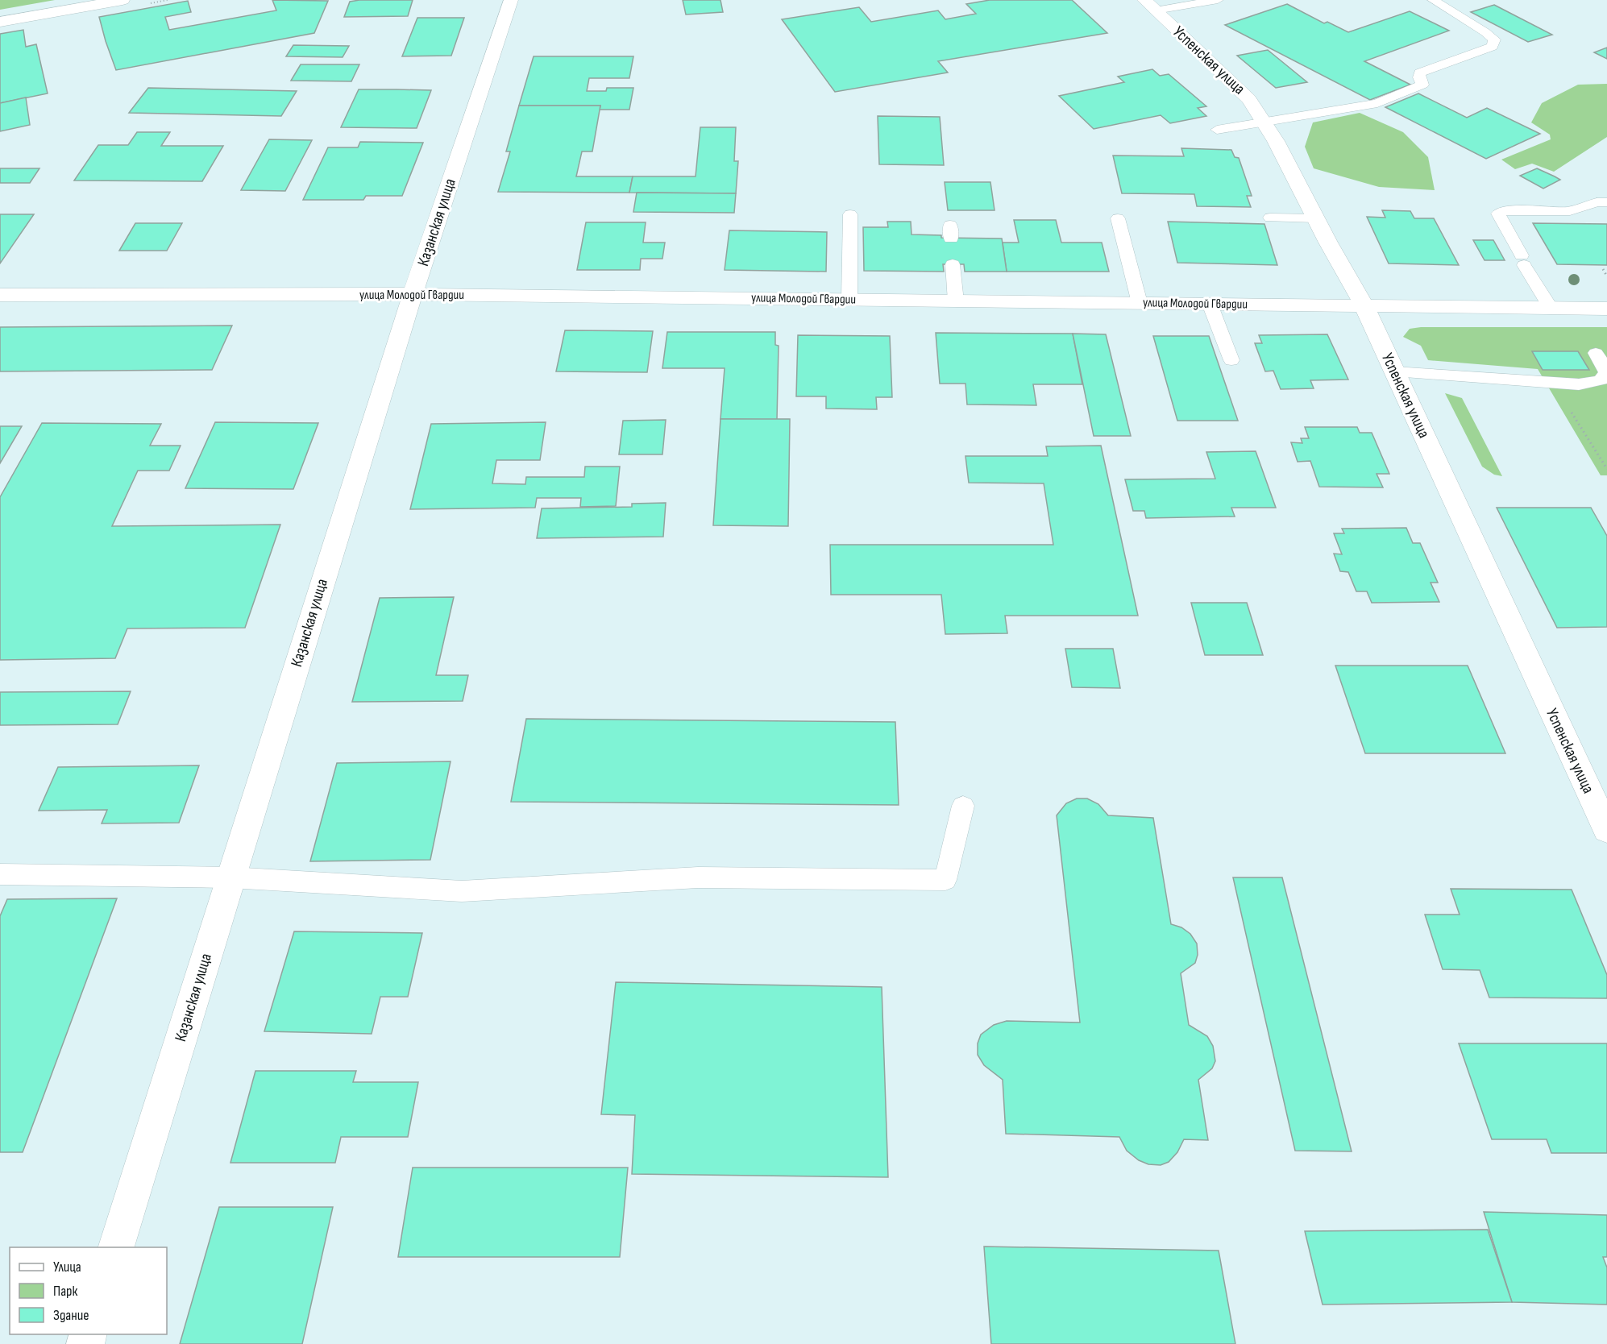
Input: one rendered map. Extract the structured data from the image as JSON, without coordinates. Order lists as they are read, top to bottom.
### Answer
{
  "streets": {
    "street": ["Успенская улица", "Казанская улица", "улица Молодой Гвардии"]
  },
  "crossings": [
    ["Успенская улица", "улица Молодой Гвардии"],
    ["Казанская улица", "улица Молодой Гвардии"]
  ],
  "legend": ["Улица", "Парк", "Здание"]
}
